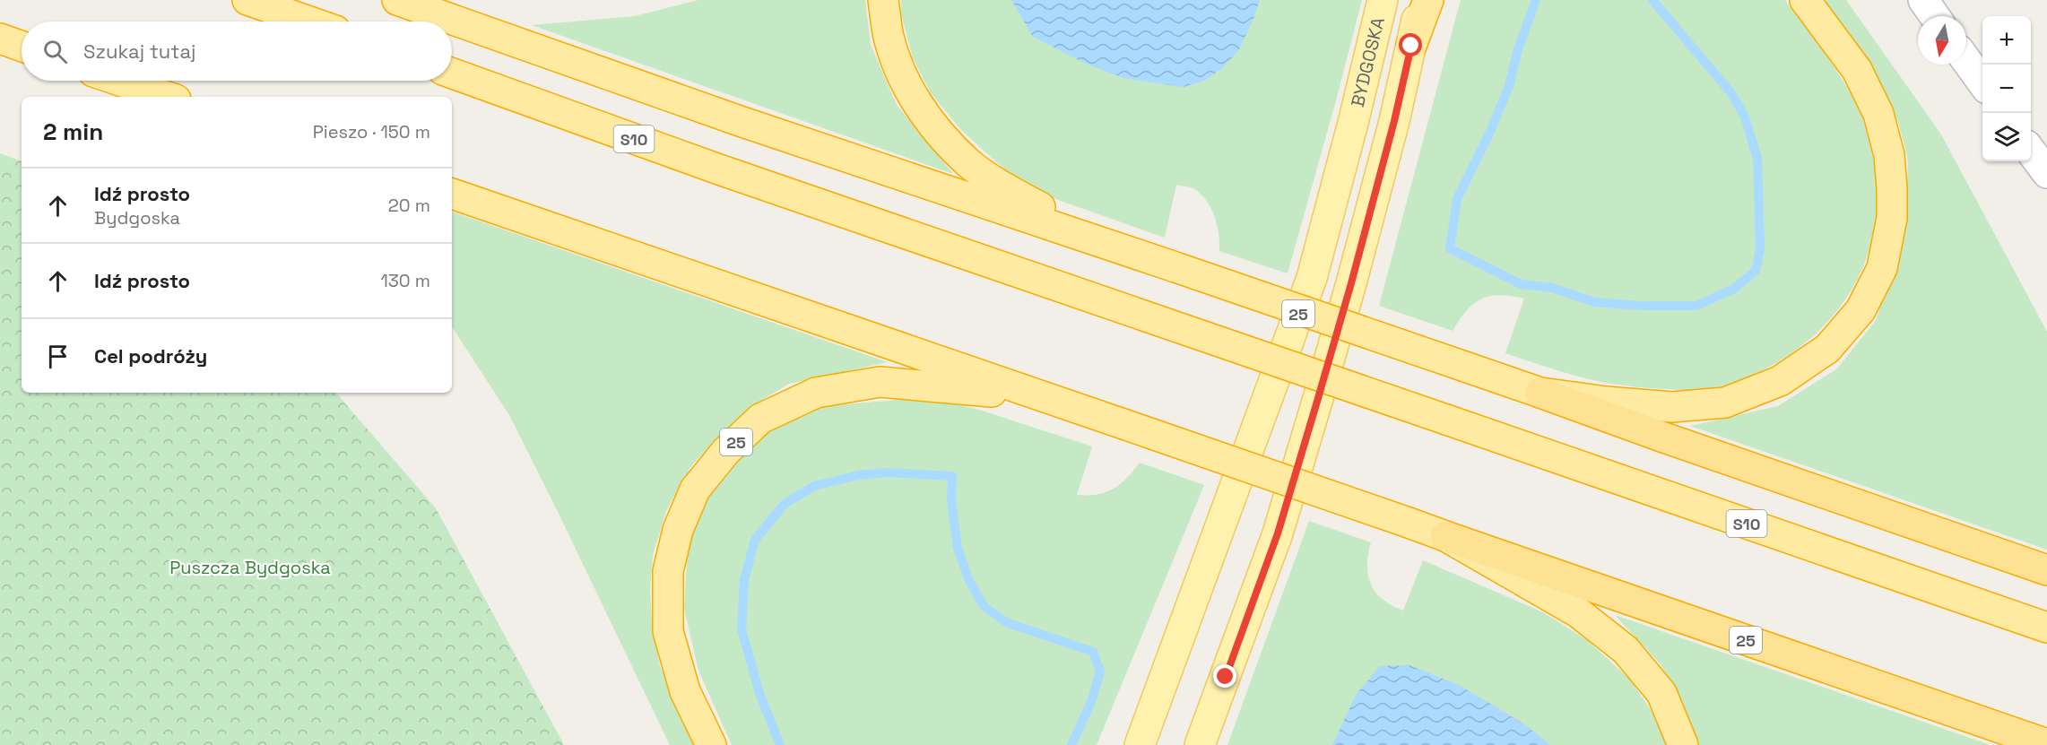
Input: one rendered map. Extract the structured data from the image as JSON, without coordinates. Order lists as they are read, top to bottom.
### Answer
{
  "streets": {
    "highway": ["S10", "25"],
    "main road": ["BYDGOSKA"]
  },
  "parks": ["Puszcza Bydgoska"],
  "north": "bottom",
  "page": {
    "map_buttons": ["+", "−"],
    "search": "Szukaj tutaj",
    "heading": ["2 min", "Pieszo · 150 m"],
    "list": [
      ["Idź prosto", "Bydgoska", "20 m"],
      ["Idź prosto", "130 m"],
      "Cel podróży"
    ]
  }
}
